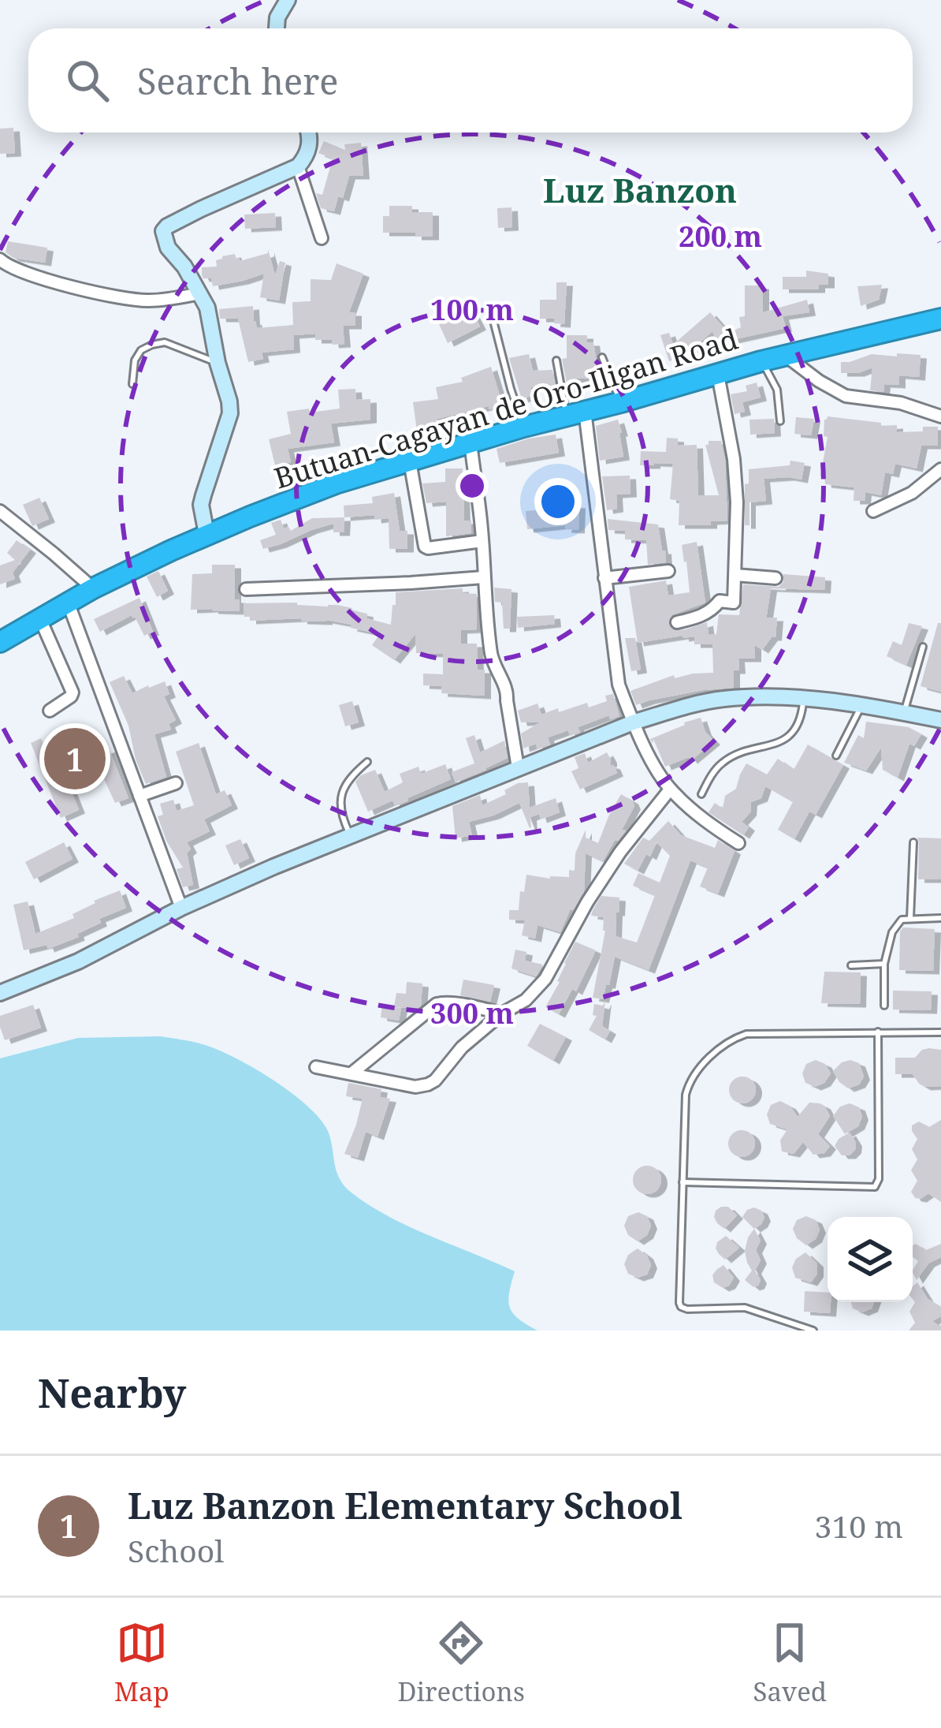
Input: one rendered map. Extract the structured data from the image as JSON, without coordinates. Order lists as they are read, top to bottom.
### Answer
{
  "streets": {
    "highway": ["Butuan-Cagayan de Oro-Iligan Road"]
  },
  "districts": ["Luz Banzon"],
  "page": {
    "search": "Search here",
    "pins": "1",
    "heading": "Nearby",
    "list": [
      {
        "mark": "1",
        "name": "Luz Banzon Elementary School",
        "note": "School",
        "value": "310 m"
      }
    ],
    "nav": ["Map", "Directions", "Saved"]
  },
  "rings": ["200 m", "100 m", "300 m"]
}
